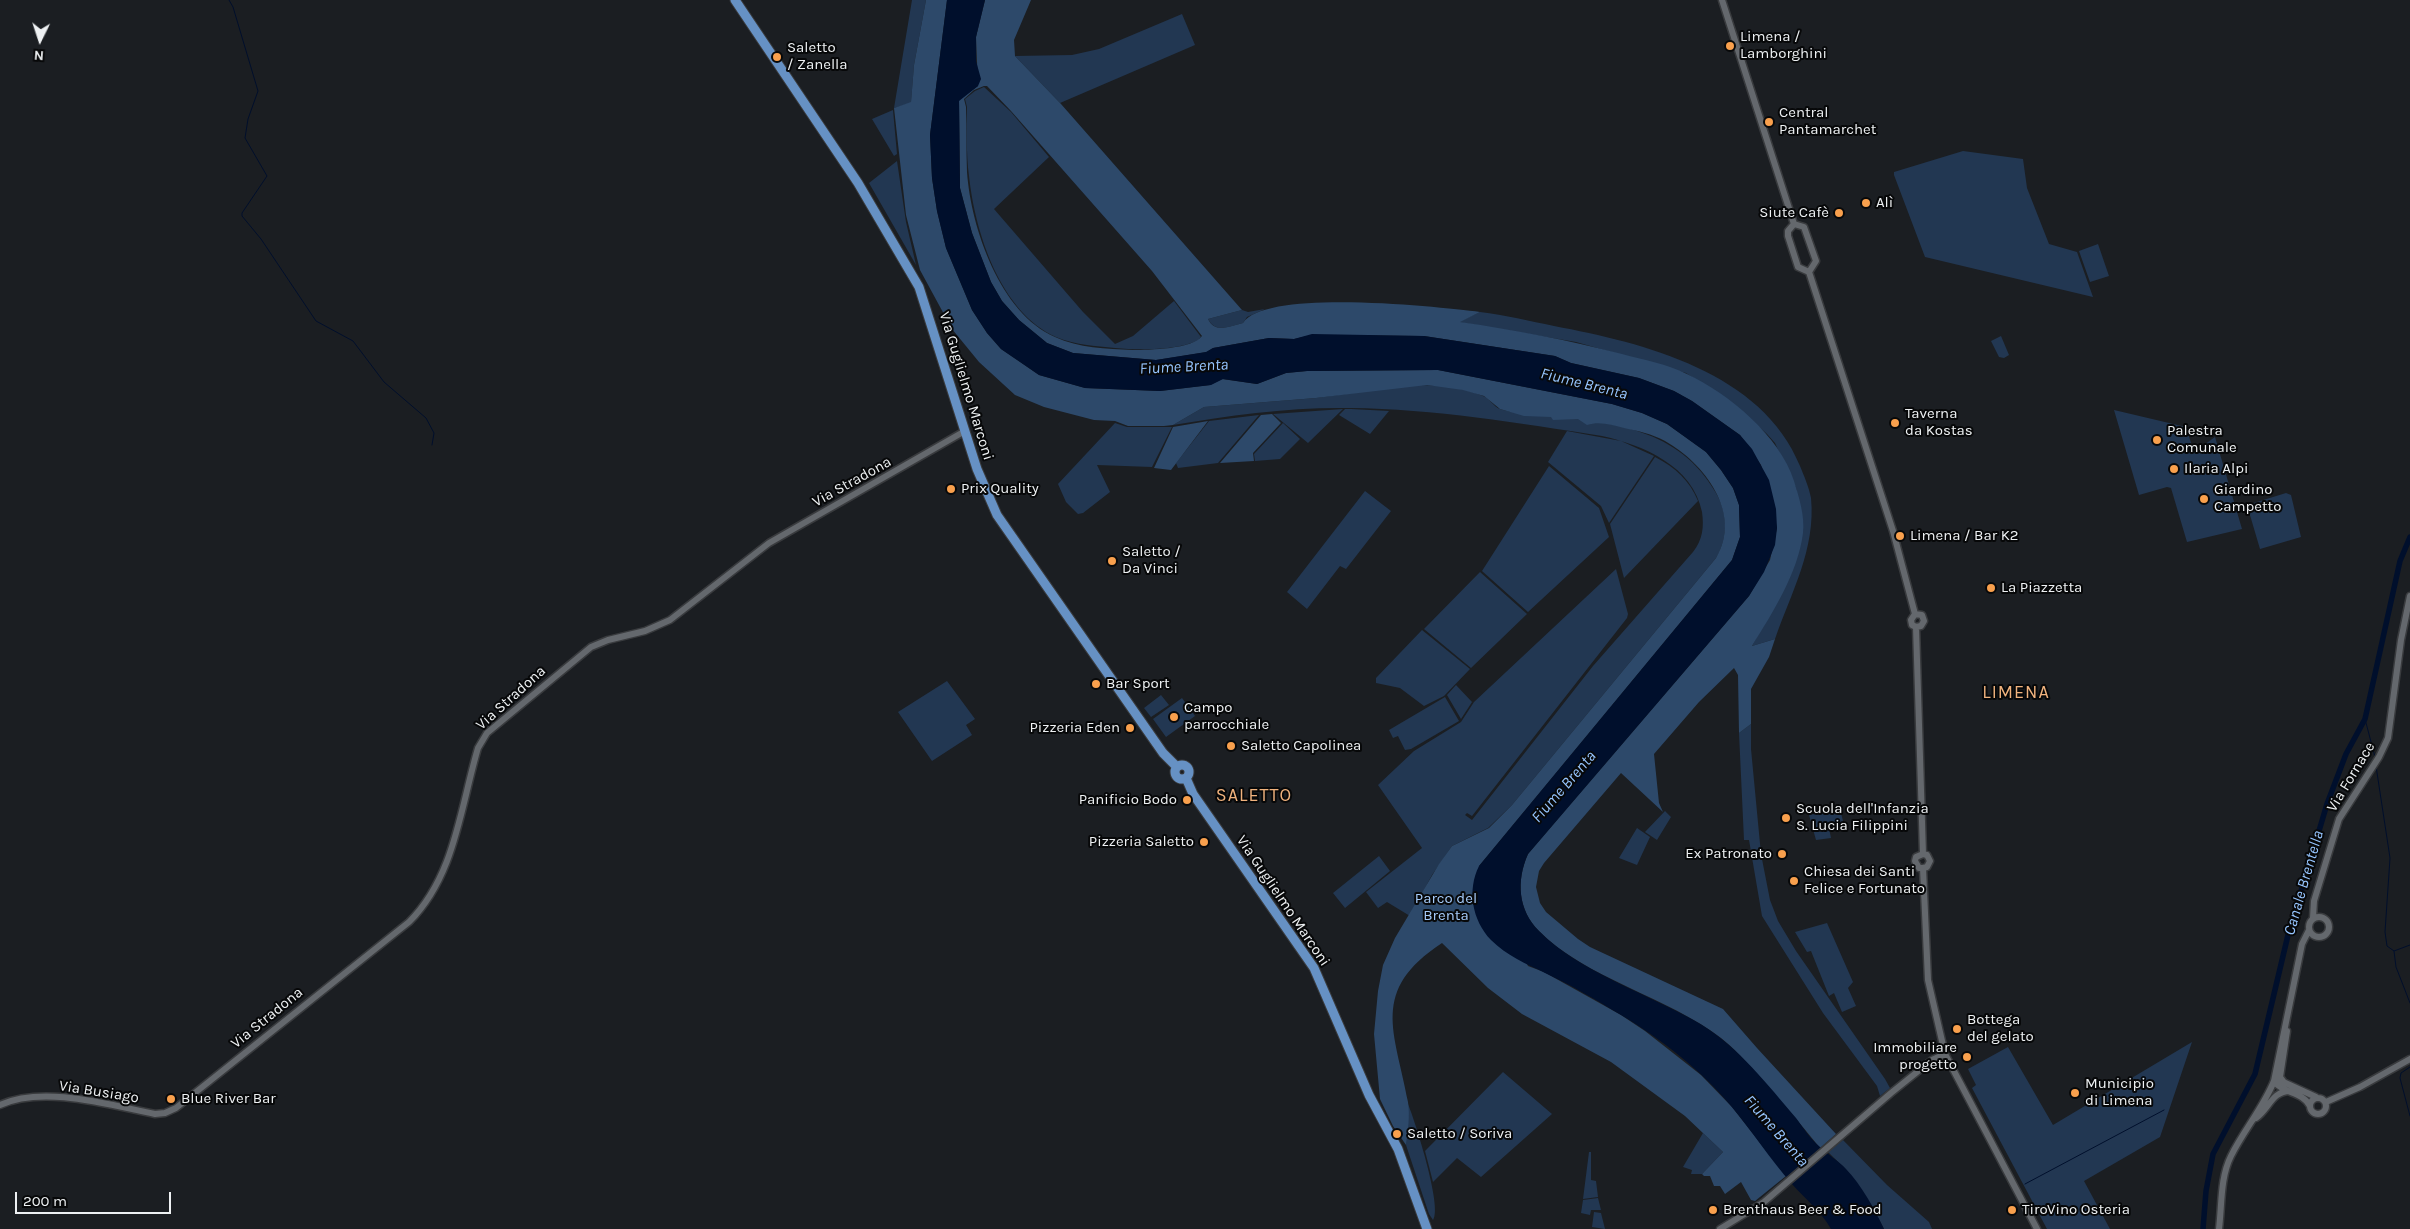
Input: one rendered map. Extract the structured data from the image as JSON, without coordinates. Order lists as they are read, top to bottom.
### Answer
{
  "streets": {
    "main road": ["Via Guglielmo Marconi"],
    "street": ["Via Stradona", "Via Fornace", "Via Busiago"]
  },
  "crossings": [
    ["Via Guglielmo Marconi", "Via Stradona"],
    ["Via Stradona", "Via Busiago"]
  ],
  "districts": ["LIMENA", "SALETTO"],
  "water": ["Fiume Brenta", "Canale Brentella"],
  "parks": ["Parco del Brenta"],
  "places": [
    "Limena / Lamborghini",
    "Saletto / Zanella",
    "Central Pantamarchet",
    "Alì",
    "Siute Cafè",
    "Taverna da Kostas",
    "Palestra Comunale",
    "Ilaria Alpi",
    "Prix Quality",
    "Giardino Campetto",
    "Limena / Bar K2",
    "Saletto / Da Vinci",
    "La Piazzetta",
    "Bar Sport",
    "Campo parrocchiale",
    "Pizzeria Eden",
    "Saletto Capolinea",
    "Panificio Bodo",
    "Scuola dell'Infanzia S. Lucia Filippini",
    "Pizzeria Saletto",
    "Ex Patronato",
    "Chiesa dei Santi Felice e Fortunato",
    "Bottega del gelato",
    "Immobiliare progetto",
    "Municipio di Limena",
    "Blue River Bar",
    "Saletto / Soriva",
    "Brenthaus Beer & Food",
    "TiroVino Osteria"
  ],
  "scale_bar": "200 m",
  "north": "bottom"
}
